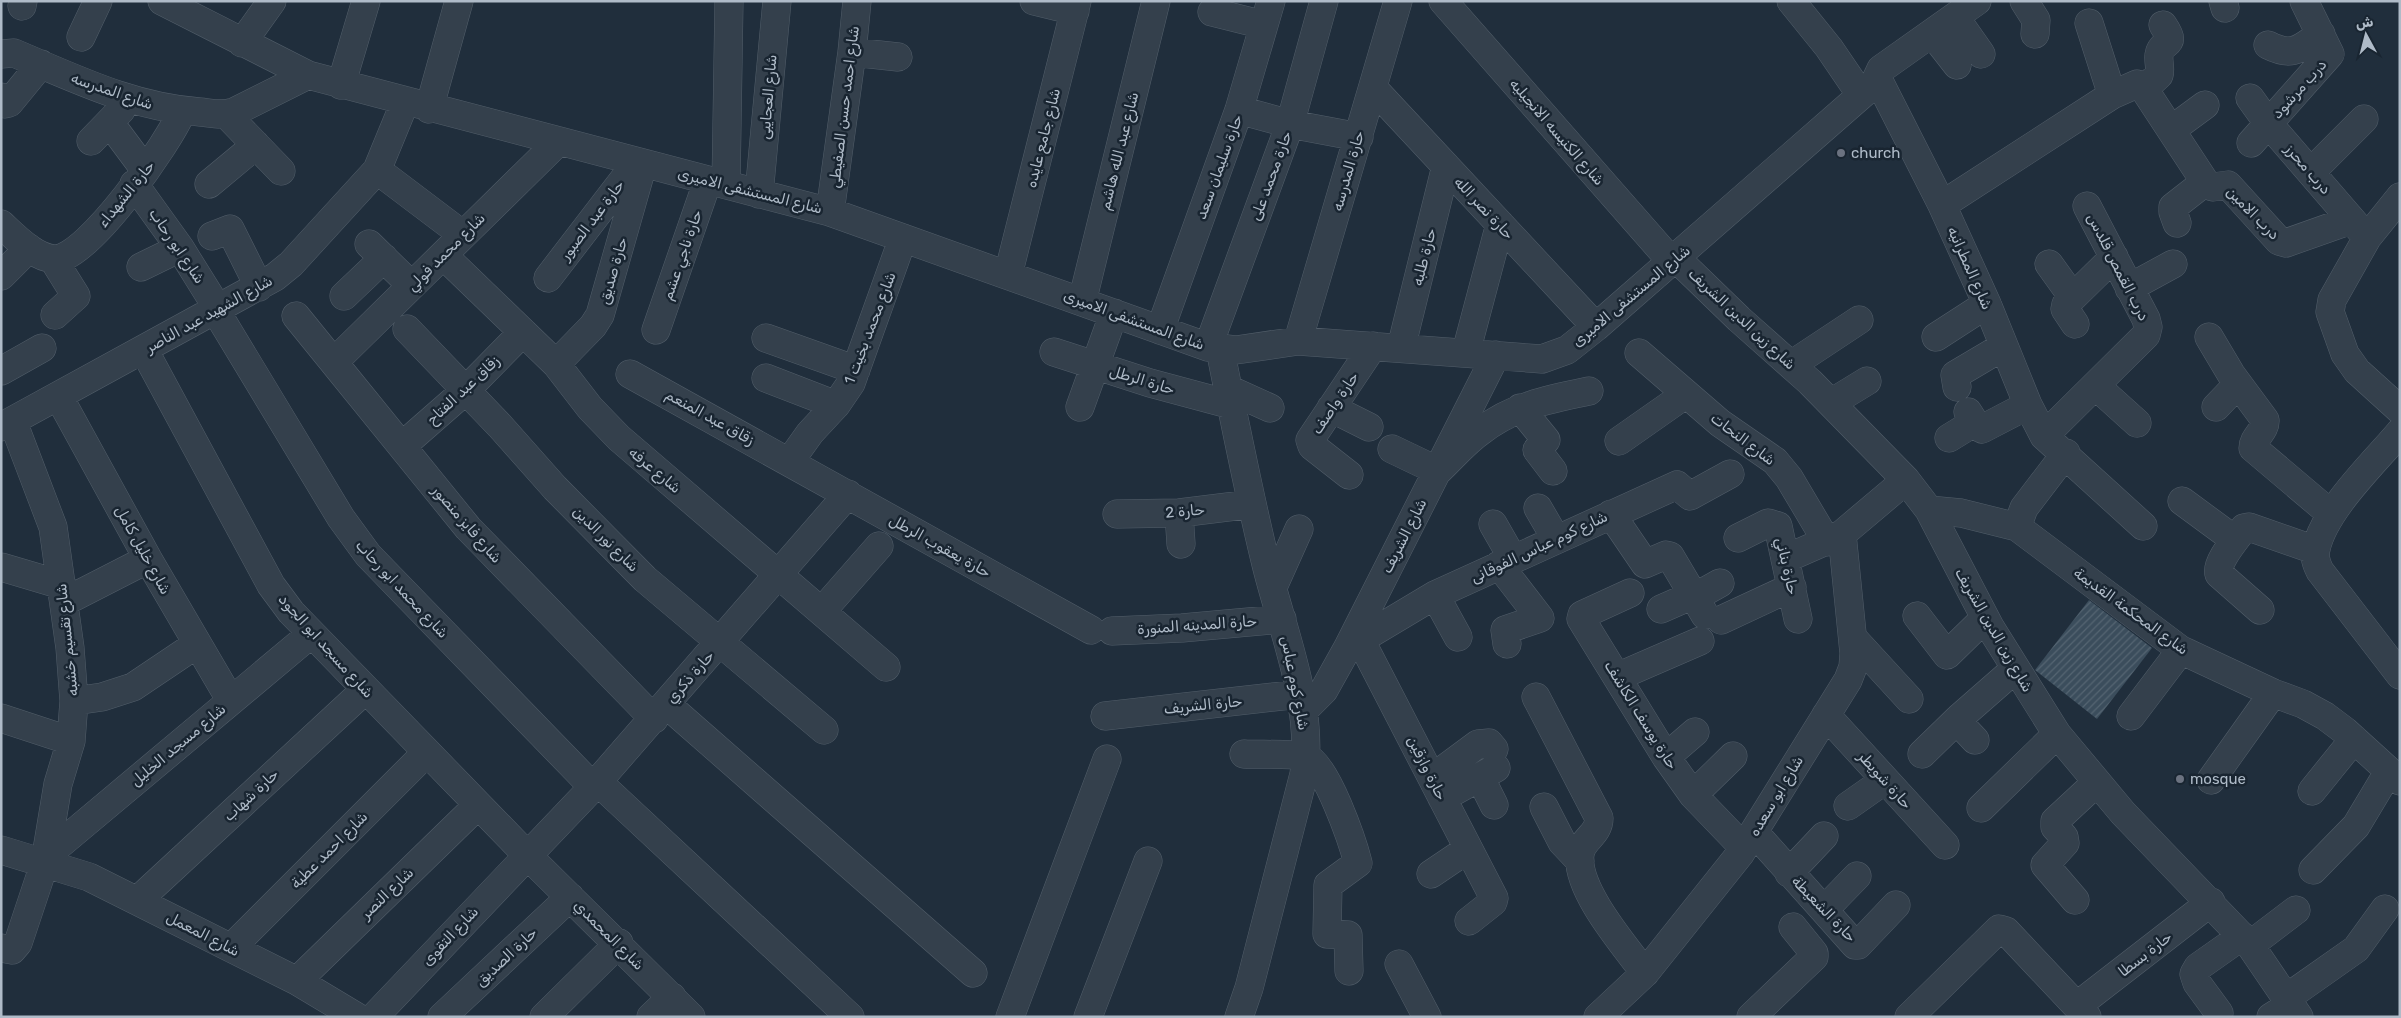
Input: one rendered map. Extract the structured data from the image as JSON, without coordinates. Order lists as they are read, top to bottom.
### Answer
{
  "streets": {
    "street": [
      "درب مرشود",
      "شارع المدرسه",
      "شارع العجايبى",
      "شارع احمد حسن الصفيطي",
      "شارع الكنيسه الانجيليه",
      "شارع جامع عايده",
      "شارع عبد الله هاشم",
      "حارة سليمان سعد",
      "درب محرز",
      "حارة المدرسه",
      "حارة محمد على",
      "شارع المستشفى الاميرى",
      "حارة الشهداء",
      "حارة نصر الله",
      "درب الامين",
      "حارة عبد الصبور",
      "شارع ابو رحاب",
      "شارع محمد فولي",
      "حارة ناجي عشم",
      "حارة طلبه",
      "درب القمص قلدس",
      "شارع المطرانيه",
      "حارة صديق",
      "شارع الشهيد عبد الناصر",
      "شارع زين الدين الشريف",
      "شارع محمد بخيت 1",
      "حارة الرطل",
      "زقاق عبد الفتاح",
      "حارة واصف",
      "زقاق عبد المنعم",
      "شارع النحات",
      "شارع عرفه",
      "حارة 2",
      "شارع فايز منصور",
      "شارع الشريف",
      "شارع نور الدين",
      "حارة يعقوب الرطل",
      "شارع كوم عباس الفوقانى",
      "شارع خليل كامل",
      "حارة بناني",
      "شارع محمد ابو رحاب",
      "شارع المحكمة القديمة",
      "حارة المدينه المنورة",
      "شارع تقسيم خشبه",
      "شارع مسجد ابو الجود",
      "حارة ذكري",
      "شارع كوم عباس",
      "حارة الشريف",
      "حارة يوسف الكاشف",
      "شارع مسجد الخليل",
      "حارة وازقين",
      "حارة شويطر",
      "حارة شهاب",
      "شارع ابو سعده",
      "شارع احمد عطية",
      "شارع النصر",
      "حارة الشعيطة",
      "شارع المعمل",
      "شارع المحمدي",
      "شارع التقوى",
      "حارة بسطا",
      "حارة الصديق"
    ]
  },
  "crossings": [
    ["درب مرشود", "درب محرز"],
    ["شارع المدرسه", "شارع المستشفى الاميرى"],
    ["شارع المدرسه", "حارة الشهداء"],
    ["شارع المدرسه", "شارع ابو رحاب"],
    ["شارع العجايبى", "شارع المستشفى الاميرى"],
    ["شارع احمد حسن الصفيطي", "شارع المستشفى الاميرى"],
    ["شارع الكنيسه الانجيليه", "شارع المستشفى الاميرى"],
    ["شارع الكنيسه الانجيليه", "شارع زين الدين الشريف"],
    ["شارع جامع عايده", "شارع المستشفى الاميرى"],
    ["شارع عبد الله هاشم", "شارع المستشفى الاميرى"],
    ["حارة سليمان سعد", "شارع المستشفى الاميرى"],
    ["درب محرز", "درب الامين"],
    ["حارة المدرسه", "شارع المستشفى الاميرى"],
    ["حارة المدرسه", "حارة نصر الله"],
    ["حارة محمد على", "شارع المستشفى الاميرى"],
    ["حارة محمد على", "شارع كوم عباس"],
    ["شارع المستشفى الاميرى", "حارة نصر الله"],
    ["شارع المستشفى الاميرى", "حارة عبد الصبور"],
    ["شارع المستشفى الاميرى", "شارع محمد فولي"],
    ["شارع المستشفى الاميرى", "حارة ناجي عشم"],
    ["شارع المستشفى الاميرى", "حارة طلبه"],
    ["شارع المستشفى الاميرى", "شارع المطرانيه"],
    ["شارع المستشفى الاميرى", "حارة صديق"],
    ["شارع المستشفى الاميرى", "شارع الشهيد عبد الناصر"],
    ["شارع المستشفى الاميرى", "شارع زين الدين الشريف"],
    ["شارع المستشفى الاميرى", "شارع محمد بخيت 1"],
    ["شارع المستشفى الاميرى", "حارة واصف"],
    ["شارع المستشفى الاميرى", "شارع الشريف"],
    ["شارع المستشفى الاميرى", "شارع كوم عباس"],
    ["حارة الشهداء", "شارع ابو رحاب"],
    ["حارة نصر الله", "حارة طلبه"],
    ["حارة عبد الصبور", "حارة صديق"],
    ["شارع ابو رحاب", "شارع الشهيد عبد الناصر"],
    ["شارع ابو رحاب", "شارع محمد ابو رحاب"],
    ["شارع محمد فولي", "شارع عرفه"],
    ["شارع محمد فولي", "شارع فايز منصور"],
    ["درب القمص قلدس", "شارع المطرانيه"],
    ["حارة صديق", "شارع عرفه"],
    ["شارع الشهيد عبد الناصر", "شارع خليل كامل"],
    ["شارع الشهيد عبد الناصر", "شارع محمد ابو رحاب"],
    ["شارع الشهيد عبد الناصر", "شارع تقسيم خشبه"],
    ["شارع الشهيد عبد الناصر", "شارع مسجد ابو الجود"],
    ["شارع زين الدين الشريف", "شارع المحكمة القديمة"],
    ["شارع زين الدين الشريف", "حارة بسطا"],
    ["شارع محمد بخيت 1", "زقاق عبد المنعم"],
    ["شارع محمد بخيت 1", "حارة يعقوب الرطل"],
    ["حارة الرطل", "شارع كوم عباس"],
    ["زقاق عبد الفتاح", "شارع عرفه"],
    ["زقاق عبد الفتاح", "شارع فايز منصور"],
    ["زقاق عبد الفتاح", "شارع نور الدين"],
    ["زقاق عبد المنعم", "حارة يعقوب الرطل"],
    ["شارع النحات", "شارع ابو سعده"],
    ["شارع عرفه", "حارة ذكري"],
    ["حارة 2", "شارع كوم عباس"],
    ["شارع فايز منصور", "حارة ذكري"],
    ["شارع الشريف", "شارع كوم عباس الفوقانى"],
    ["شارع الشريف", "شارع كوم عباس"],
    ["شارع الشريف", "حارة الشريف"],
    ["شارع الشريف", "حارة وازقين"],
    ["شارع نور الدين", "حارة ذكري"],
    ["حارة يعقوب الرطل", "حارة المدينه المنورة"],
    ["حارة يعقوب الرطل", "حارة ذكري"],
    ["شارع كوم عباس الفوقانى", "حارة وازقين"],
    ["شارع خليل كامل", "شارع مسجد الخليل"],
    ["شارع محمد ابو رحاب", "حارة ذكري"],
    ["حارة المدينه المنورة", "شارع كوم عباس"],
    ["شارع تقسيم خشبه", "شارع مسجد الخليل"],
    ["شارع تقسيم خشبه", "شارع المعمل"],
    ["شارع مسجد ابو الجود", "حارة ذكري"],
    ["شارع مسجد ابو الجود", "شارع مسجد الخليل"],
    ["شارع مسجد ابو الجود", "حارة شهاب"],
    ["شارع مسجد ابو الجود", "شارع احمد عطية"],
    ["شارع مسجد ابو الجود", "شارع النصر"],
    ["شارع مسجد ابو الجود", "شارع المحمدي"],
    ["شارع مسجد ابو الجود", "شارع التقوى"],
    ["حارة ذكري", "شارع المحمدي"],
    ["حارة ذكري", "شارع التقوى"],
    ["شارع كوم عباس", "حارة الشريف"],
    ["حارة يوسف الكاشف", "شارع ابو سعده"],
    ["حارة يوسف الكاشف", "حارة الشعيطة"],
    ["شارع مسجد الخليل", "شارع المعمل"],
    ["حارة شويطر", "شارع ابو سعده"],
    ["حارة شهاب", "شارع المعمل"],
    ["شارع ابو سعده", "حارة الشعيطة"],
    ["شارع احمد عطية", "شارع المعمل"],
    ["شارع النصر", "شارع المعمل"],
    ["شارع المحمدي", "شارع التقوى"],
    ["شارع المحمدي", "حارة الصديق"]
  ],
  "places": ["church", "mosque"],
  "north": "top"
}
